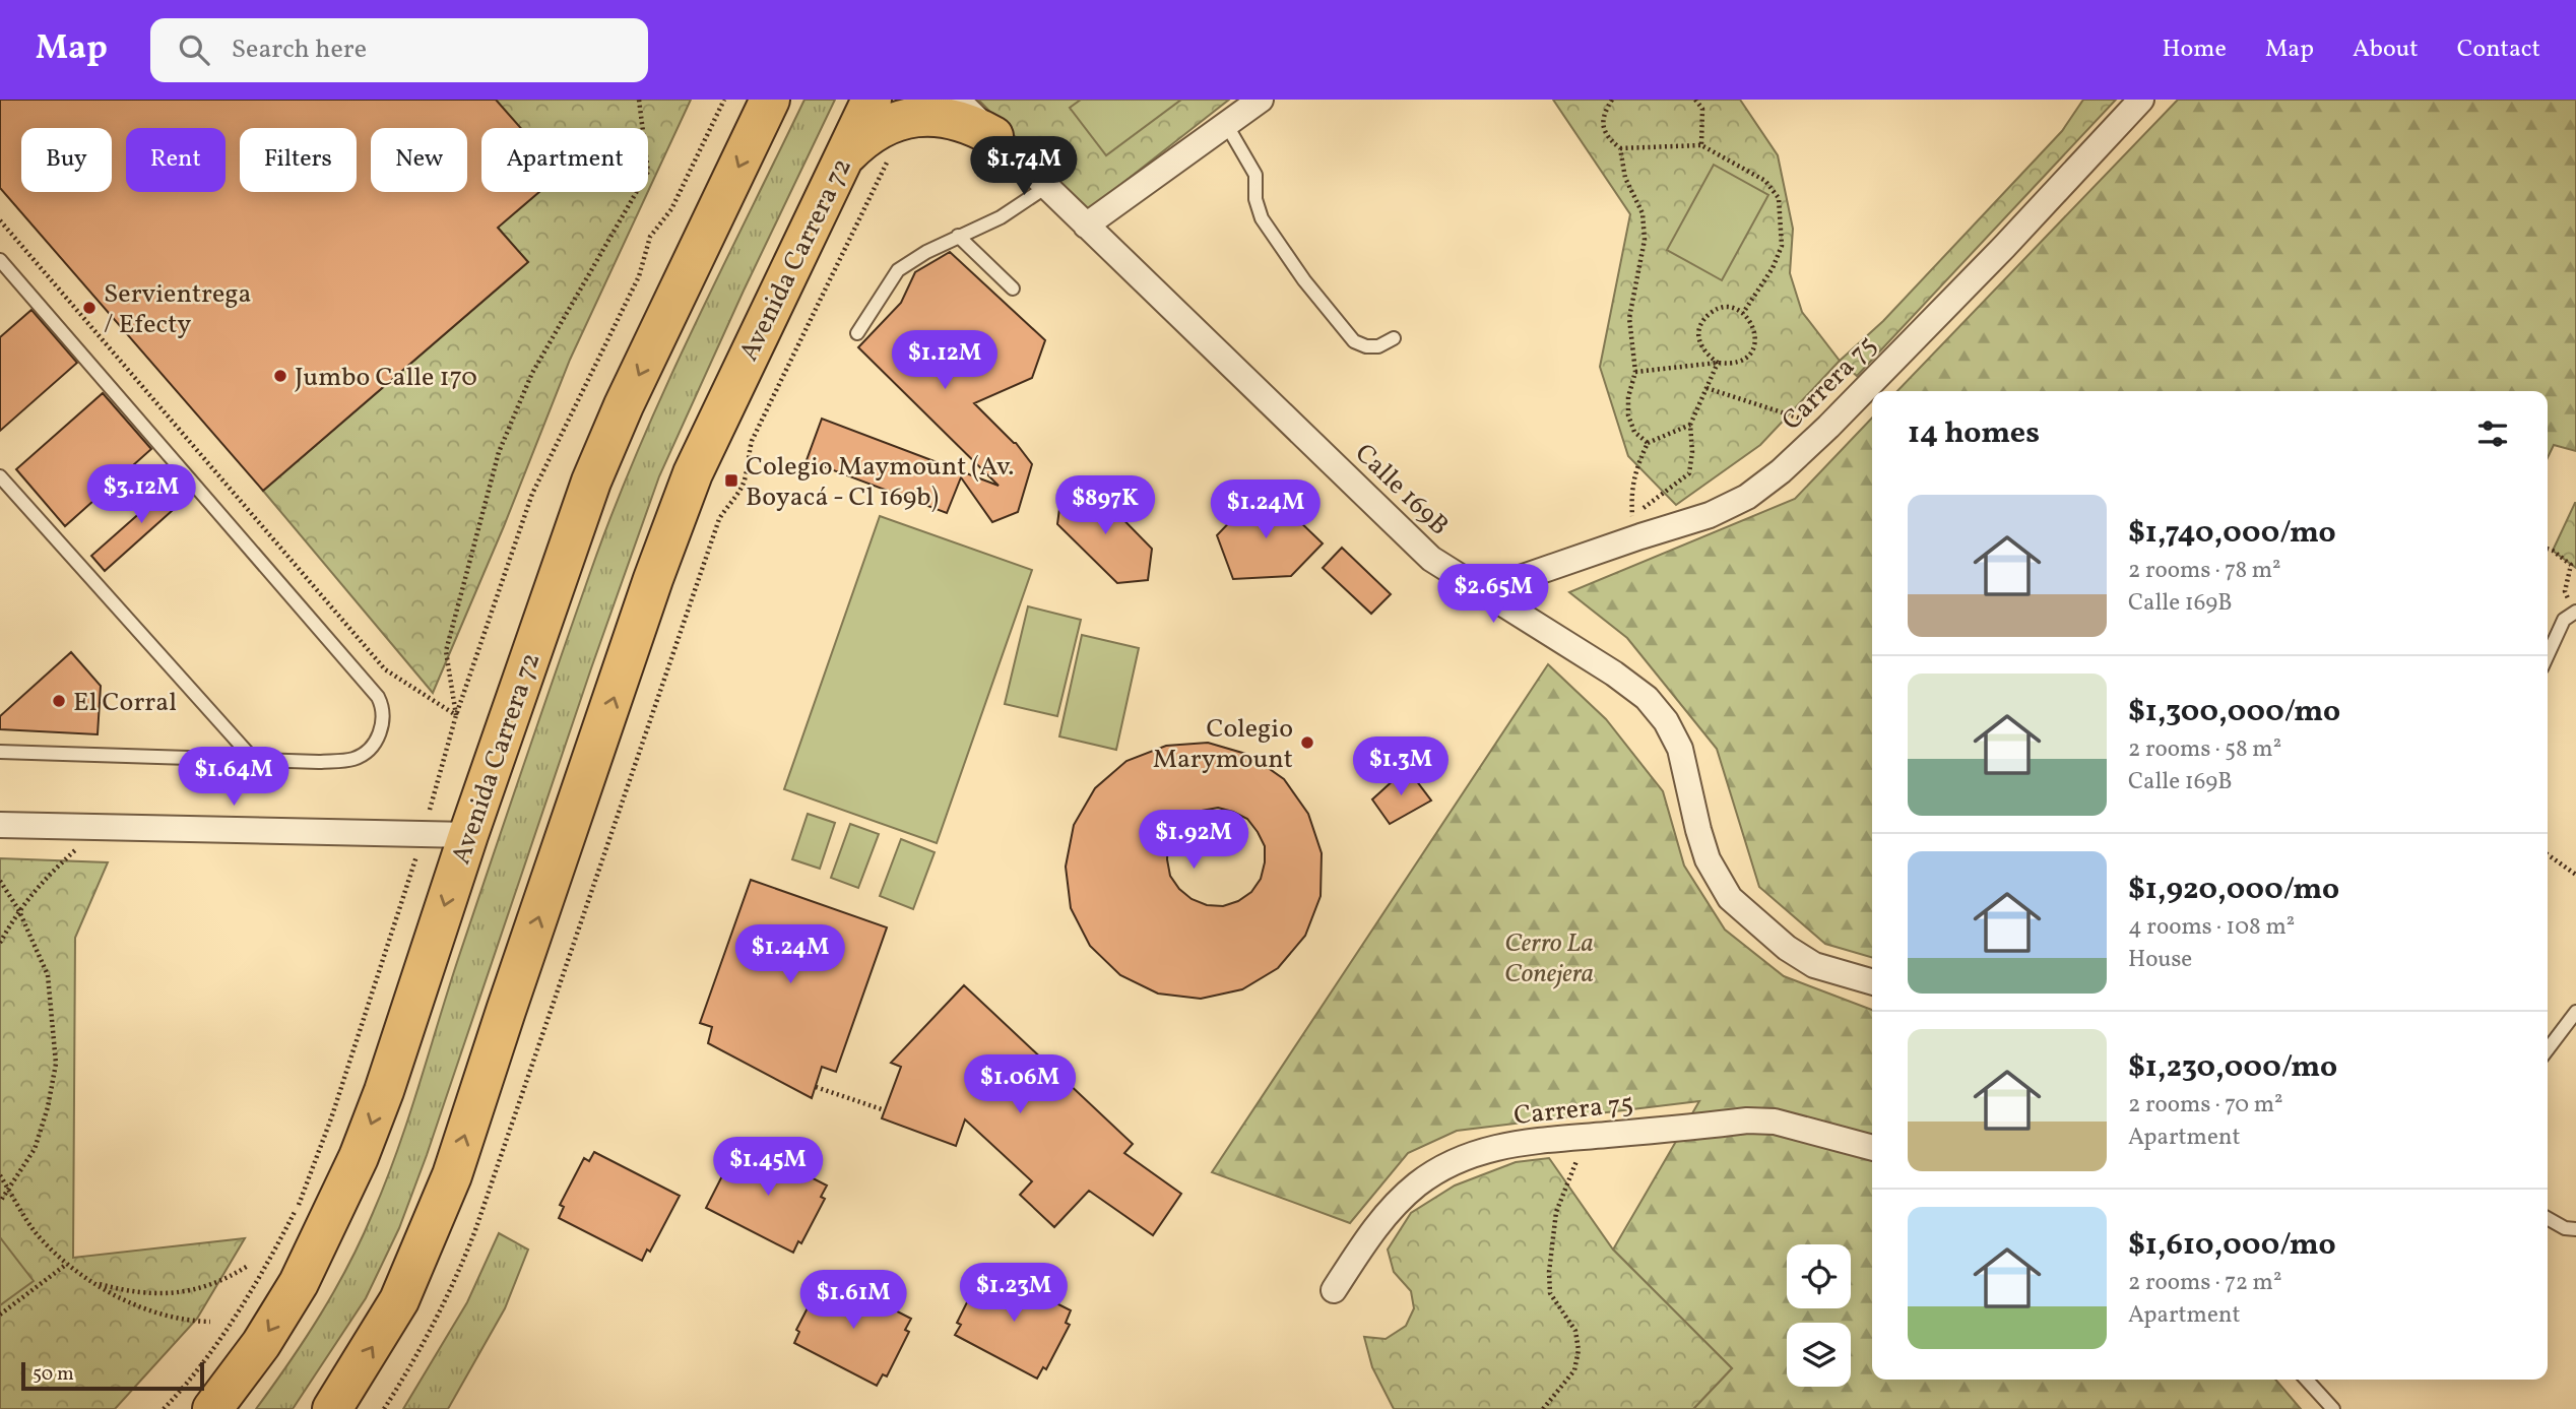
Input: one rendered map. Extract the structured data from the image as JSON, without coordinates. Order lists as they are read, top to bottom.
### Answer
{
  "streets": {
    "highway": ["Avenida Carrera 72"],
    "street": ["Carrera 75", "Calle 169B"]
  },
  "crossings": [
    ["Carrera 75", "Calle 169B"]
  ],
  "parks": ["Cerro La Conejera"],
  "places": {
    "other": [
      "Servientrega / Efecty",
      "Jumbo Calle 170",
      "El Corral",
      "Colegio Marymount"
    ],
    "transit": ["Colegio Maymount (Av. Boyacá - Cl 169b)"]
  },
  "scale_bar": "50 m",
  "page": {
    "header": "Map",
    "search": "Search here",
    "nav": [
      "Home",
      "Map",
      "About",
      "Contact"
    ],
    "chip": [
      "Buy",
      "Rent",
      "Filters",
      "New",
      "Apartment"
    ],
    "price": [
      "$1.74M",
      "$1.12M",
      "$3.12M",
      "$897K",
      "$1.24M",
      "$2.65M",
      "$1.3M",
      "$1.64M",
      "$1.92M",
      "$1.24M",
      "$1.06M",
      "$1.45M",
      "$1.23M",
      "$1.61M"
    ],
    "heading": "14 homes",
    "list": [
      {
        "name": "$1,740,000/mo",
        "note": "2 rooms · 78 m² · Calle 169B"
      },
      {
        "name": "$1,300,000/mo",
        "note": "2 rooms · 58 m² · Calle 169B"
      },
      {
        "name": "$1,920,000/mo",
        "note": "4 rooms · 108 m² · House"
      },
      {
        "name": "$1,230,000/mo",
        "note": "2 rooms · 70 m² · Apartment"
      },
      {
        "name": "$1,610,000/mo",
        "note": "2 rooms · 72 m² · Apartment"
      }
    ],
    "scale": "50 m"
  }
}
